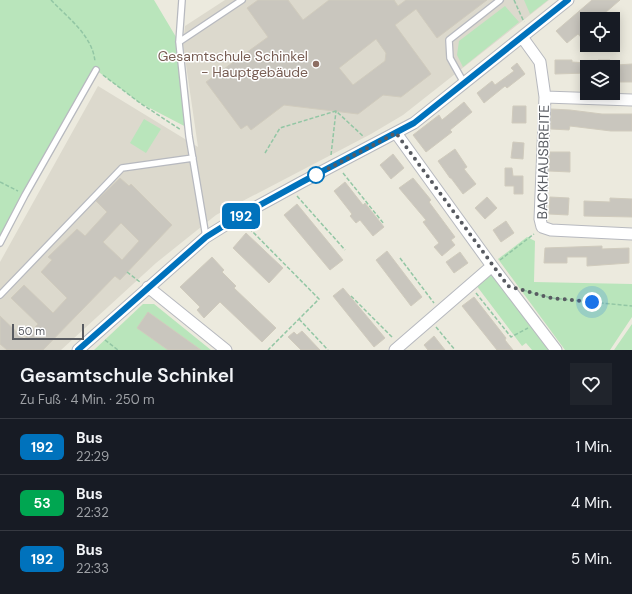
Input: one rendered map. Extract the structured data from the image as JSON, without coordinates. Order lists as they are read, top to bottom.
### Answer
{
  "streets": {
    "street": ["BACKHAUSBREITE"]
  },
  "places": ["Gesamtschule Schinkel - Hauptgebäude"],
  "lines": ["bus line 192"],
  "scale_bar": "50 m",
  "page": {
    "on_map": "192",
    "scale": "50 m",
    "heading": ["Gesamtschule Schinkel", "Zu Fuß · 4 Min. · 250 m"],
    "list": [
      {
        "mark": "192",
        "name": "Bus",
        "note": "22:29",
        "value": "1 Min."
      },
      {
        "mark": "53",
        "name": "Bus",
        "note": "22:32",
        "value": "4 Min."
      },
      {
        "mark": "192",
        "name": "Bus",
        "note": "22:33",
        "value": "5 Min."
      }
    ]
  }
}
